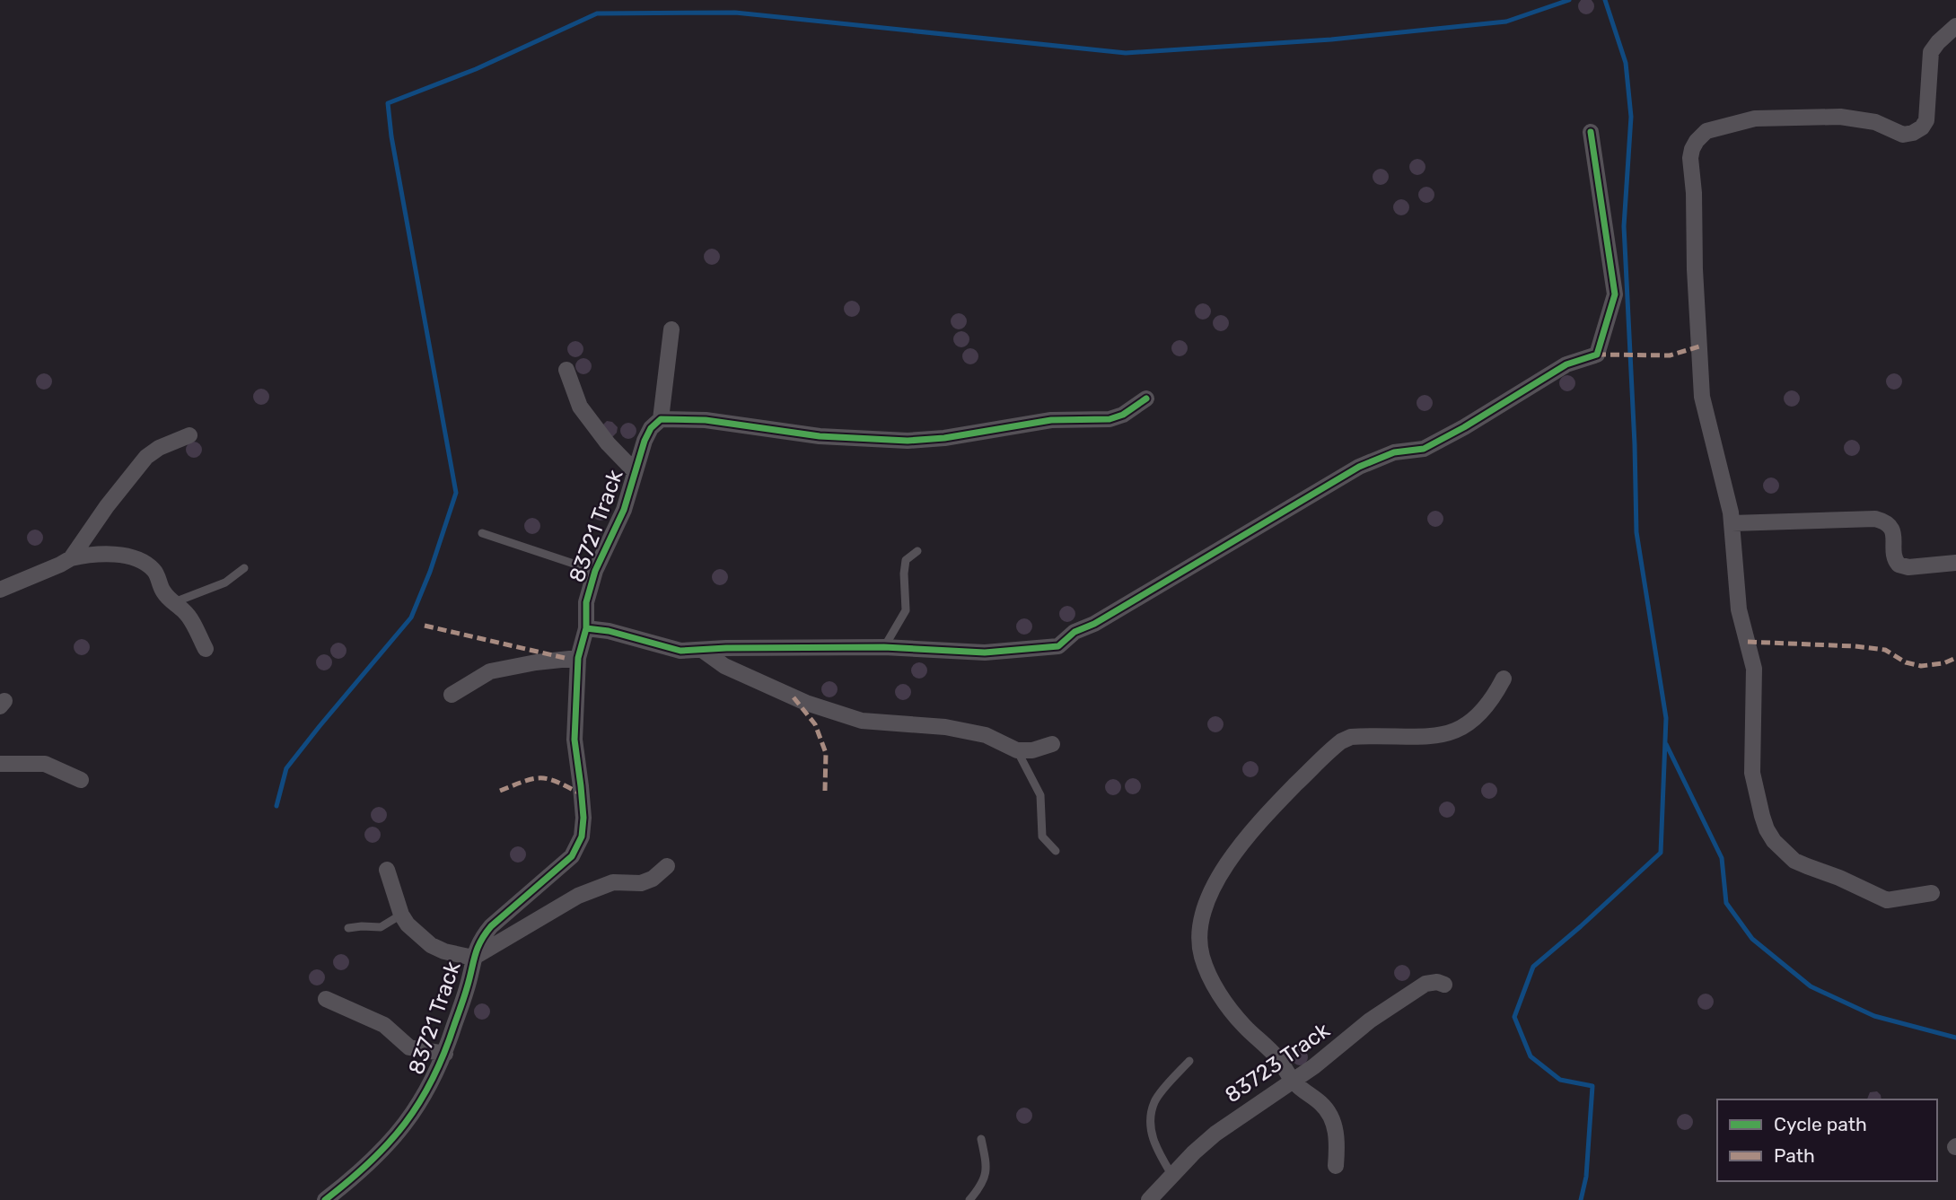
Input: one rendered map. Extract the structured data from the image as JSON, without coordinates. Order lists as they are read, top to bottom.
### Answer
{
  "streets": {
    "street": ["83721 Track", "83723 Track"]
  },
  "legend": ["Cycle path", "Path"]
}
